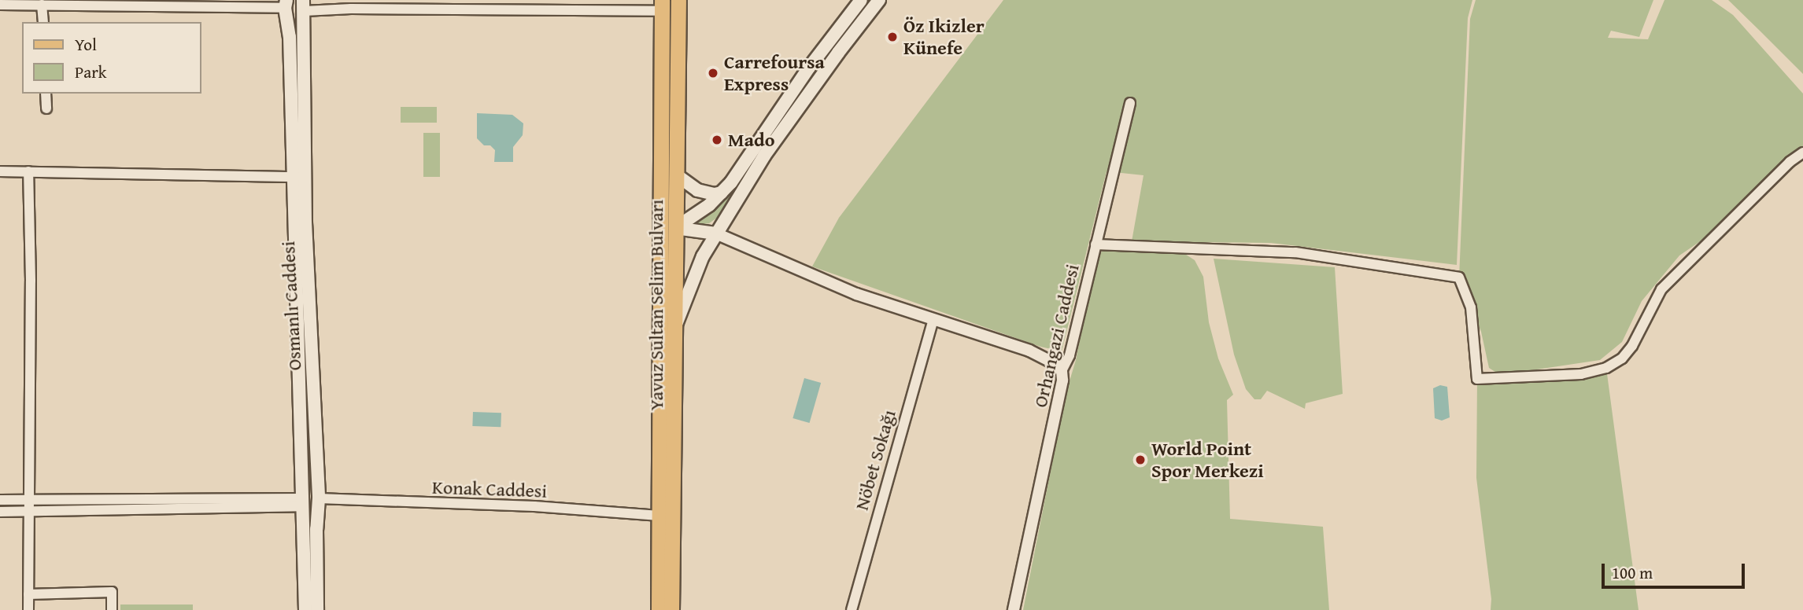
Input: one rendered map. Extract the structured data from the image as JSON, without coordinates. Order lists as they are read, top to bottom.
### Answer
{
  "streets": {
    "main road": ["Yavuz Sultan Selim Bulvarı", "Osmanlı Caddesi"],
    "street": ["Orhangazi Caddesi", "Nöbet Sokağı", "Konak Caddesi"]
  },
  "crossings": [
    ["Yavuz Sultan Selim Bulvarı", "Konak Caddesi"],
    ["Osmanlı Caddesi", "Konak Caddesi"]
  ],
  "places": [
    "Öz Ikizler Künefe",
    "Carrefoursa Express",
    "Mado",
    "World Point Spor Merkezi"
  ],
  "legend": ["Yol", "Park"],
  "scale_bar": "100 m"
}
